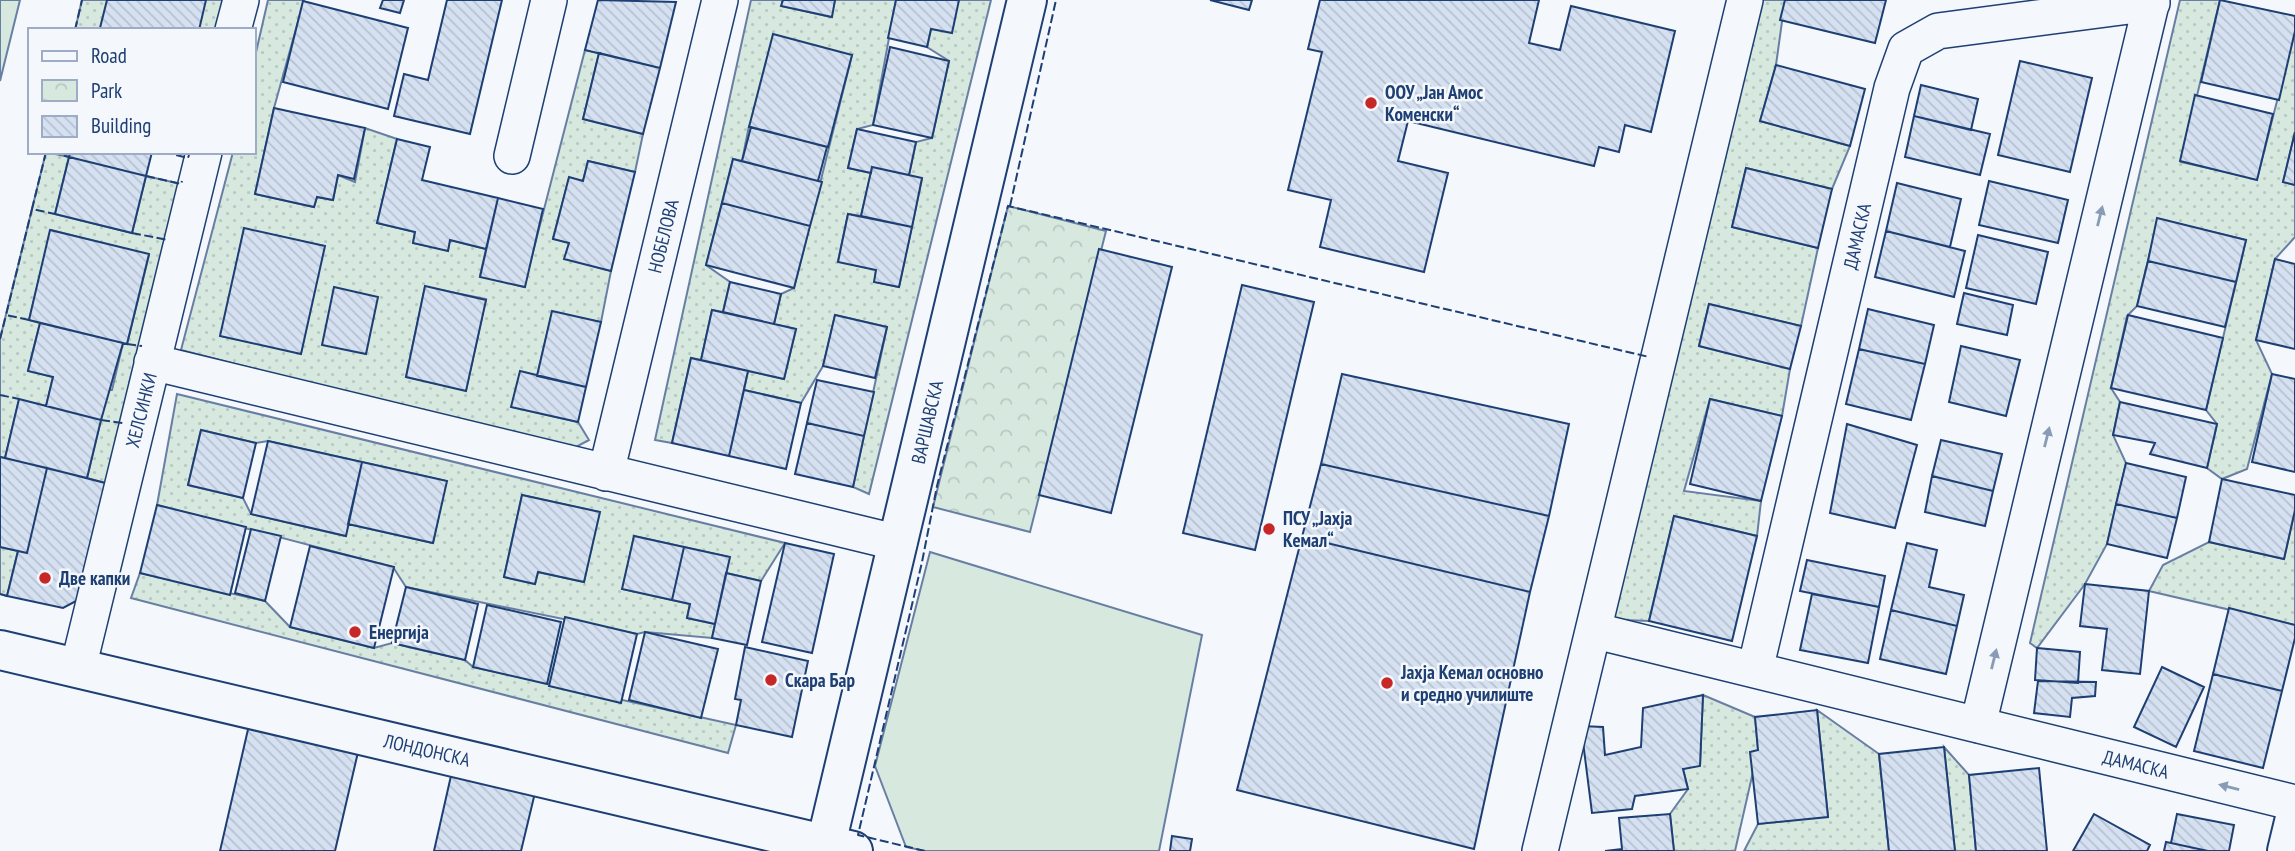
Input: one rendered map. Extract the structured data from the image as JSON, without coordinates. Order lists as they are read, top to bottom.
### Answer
{
  "streets": {
    "street": [
      "НОБЕЛОВА",
      "ДАМАСКА",
      "ХЕЛСИНКИ",
      "ВАРШАВСКА",
      "ЛОНДОНСКА"
    ]
  },
  "crossings": [
    ["ХЕЛСИНКИ", "ЛОНДОНСКА"],
    ["ВАРШАВСКА", "ЛОНДОНСКА"]
  ],
  "places": [
    "ООУ „Јан Амос Коменски“",
    "ПСУ „Јахја Кемал“",
    "Две капки",
    "Енергија",
    "Скара Бар",
    "Јахја Кемал основно и средно училиште"
  ],
  "legend": ["Road", "Park", "Building"]
}
